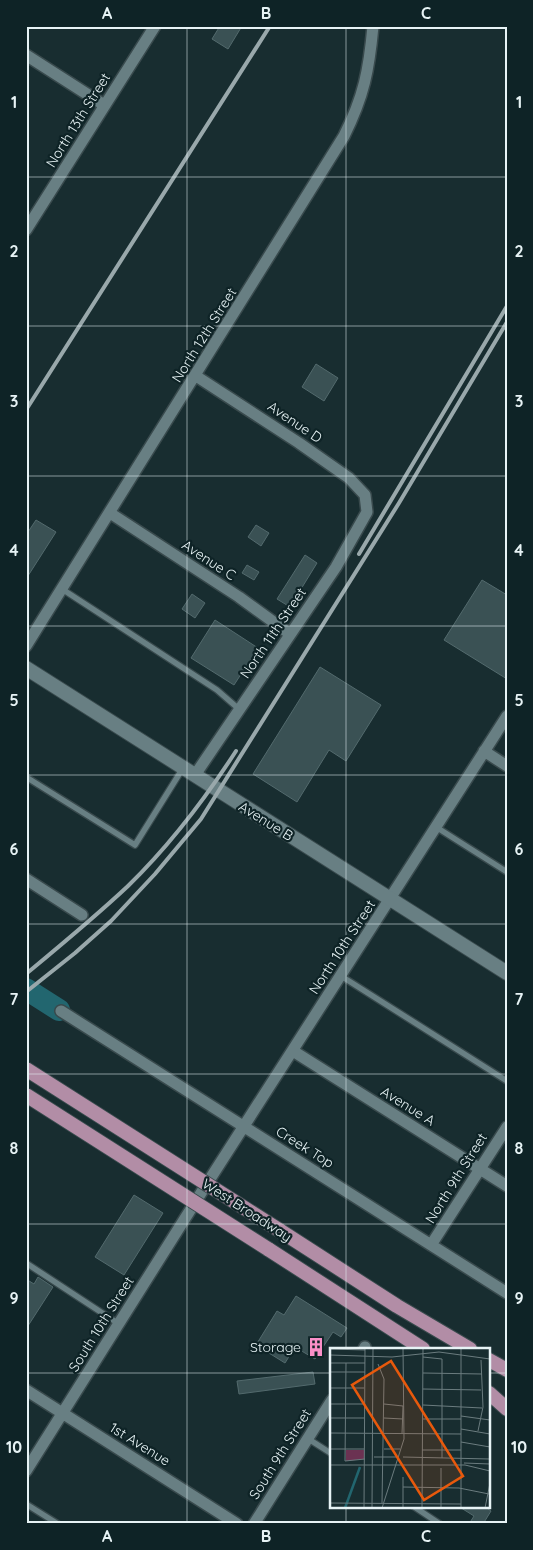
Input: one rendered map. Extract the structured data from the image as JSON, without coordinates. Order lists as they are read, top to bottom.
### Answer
{
  "streets": {
    "main road": ["West Broadway"],
    "street": [
      "North 13th Street",
      "North 12th Street",
      "Avenue D",
      "Avenue C",
      "North 11th Street",
      "Avenue B",
      "North 10th Street",
      "Avenue A",
      "Creek Top",
      "North 9th Street",
      "South 10th Street",
      "1st Avenue",
      "South 9th Street"
    ]
  },
  "crossings": [
    ["North 12th Street", "Avenue D"],
    ["North 12th Street", "Avenue C"],
    ["Avenue D", "North 11th Street"],
    ["Avenue C", "North 11th Street"],
    ["North 11th Street", "Avenue B"],
    ["Avenue B", "North 10th Street"],
    ["North 10th Street", "Avenue A"],
    ["North 10th Street", "Creek Top"],
    ["North 10th Street", "South 10th Street"],
    ["Avenue A", "North 9th Street"],
    ["Creek Top", "North 9th Street"],
    ["South 10th Street", "1st Avenue"]
  ],
  "places": {
    "building": ["Storage"]
  },
  "grid": {
    "columns": ["A", "B", "C"],
    "rows": [
      "1",
      "2",
      "3",
      "4",
      "5",
      "6",
      "7",
      "8",
      "9",
      "10"
    ]
  }
}
